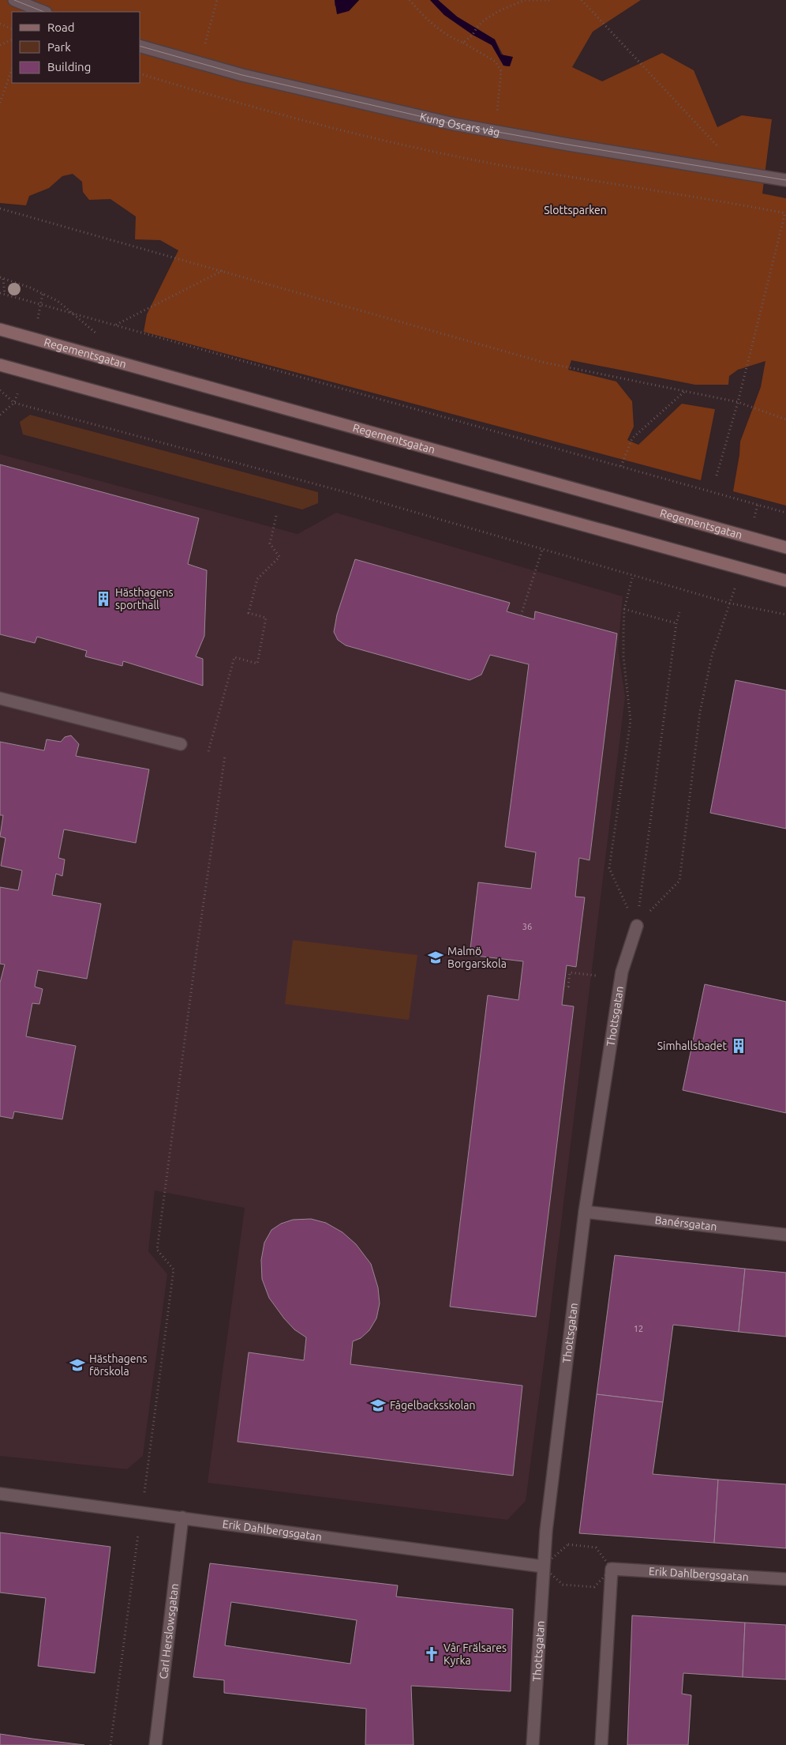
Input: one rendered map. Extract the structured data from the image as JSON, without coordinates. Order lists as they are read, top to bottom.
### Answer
{
  "streets": {
    "main road": ["Regementsgatan"],
    "street": [
      "Kung Oscars väg",
      "Thottsgatan",
      "Banérsgatan",
      "Erik Dahlbergsgatan",
      "Carl Herslowsgatan"
    ]
  },
  "crossings": [
    ["Thottsgatan", "Banérsgatan"],
    ["Thottsgatan", "Erik Dahlbergsgatan"],
    ["Erik Dahlbergsgatan", "Carl Herslowsgatan"]
  ],
  "parks": ["Slottsparken"],
  "places": {
    "building": ["Hästhagens sporthall", "Simhallsbadet"],
    "school or university": ["Malmö Borgarskola", "Hästhagens förskola", "Fågelbacksskolan"],
    "church": ["Vår Frälsares Kyrka"]
  },
  "house_numbers": ["36", "12"],
  "legend": ["Road", "Park", "Building"]
}
